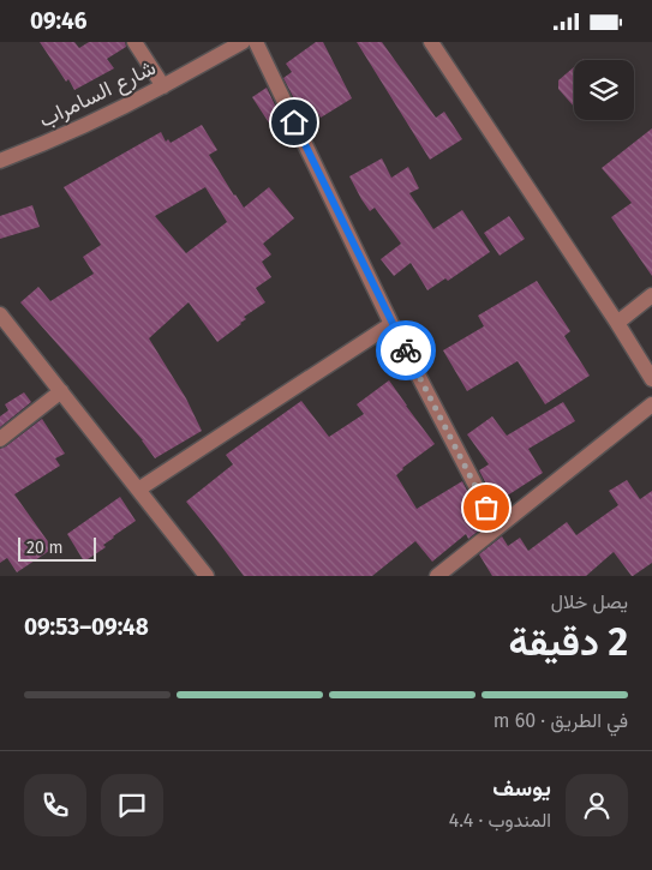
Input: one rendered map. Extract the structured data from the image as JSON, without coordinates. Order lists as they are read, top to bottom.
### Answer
{
  "streets": {
    "street": ["شارع السامراب"]
  },
  "scale_bar": "20 m",
  "page": {
    "status": "09:46",
    "scale": "20 m",
    "heading": ["2 دقيقة", "يصل خلال", "09:48–09:53"],
    "panel": ["يوسف", "المندوب · 4.4"],
    "bar": "في الطريق · 60 m"
  }
}
